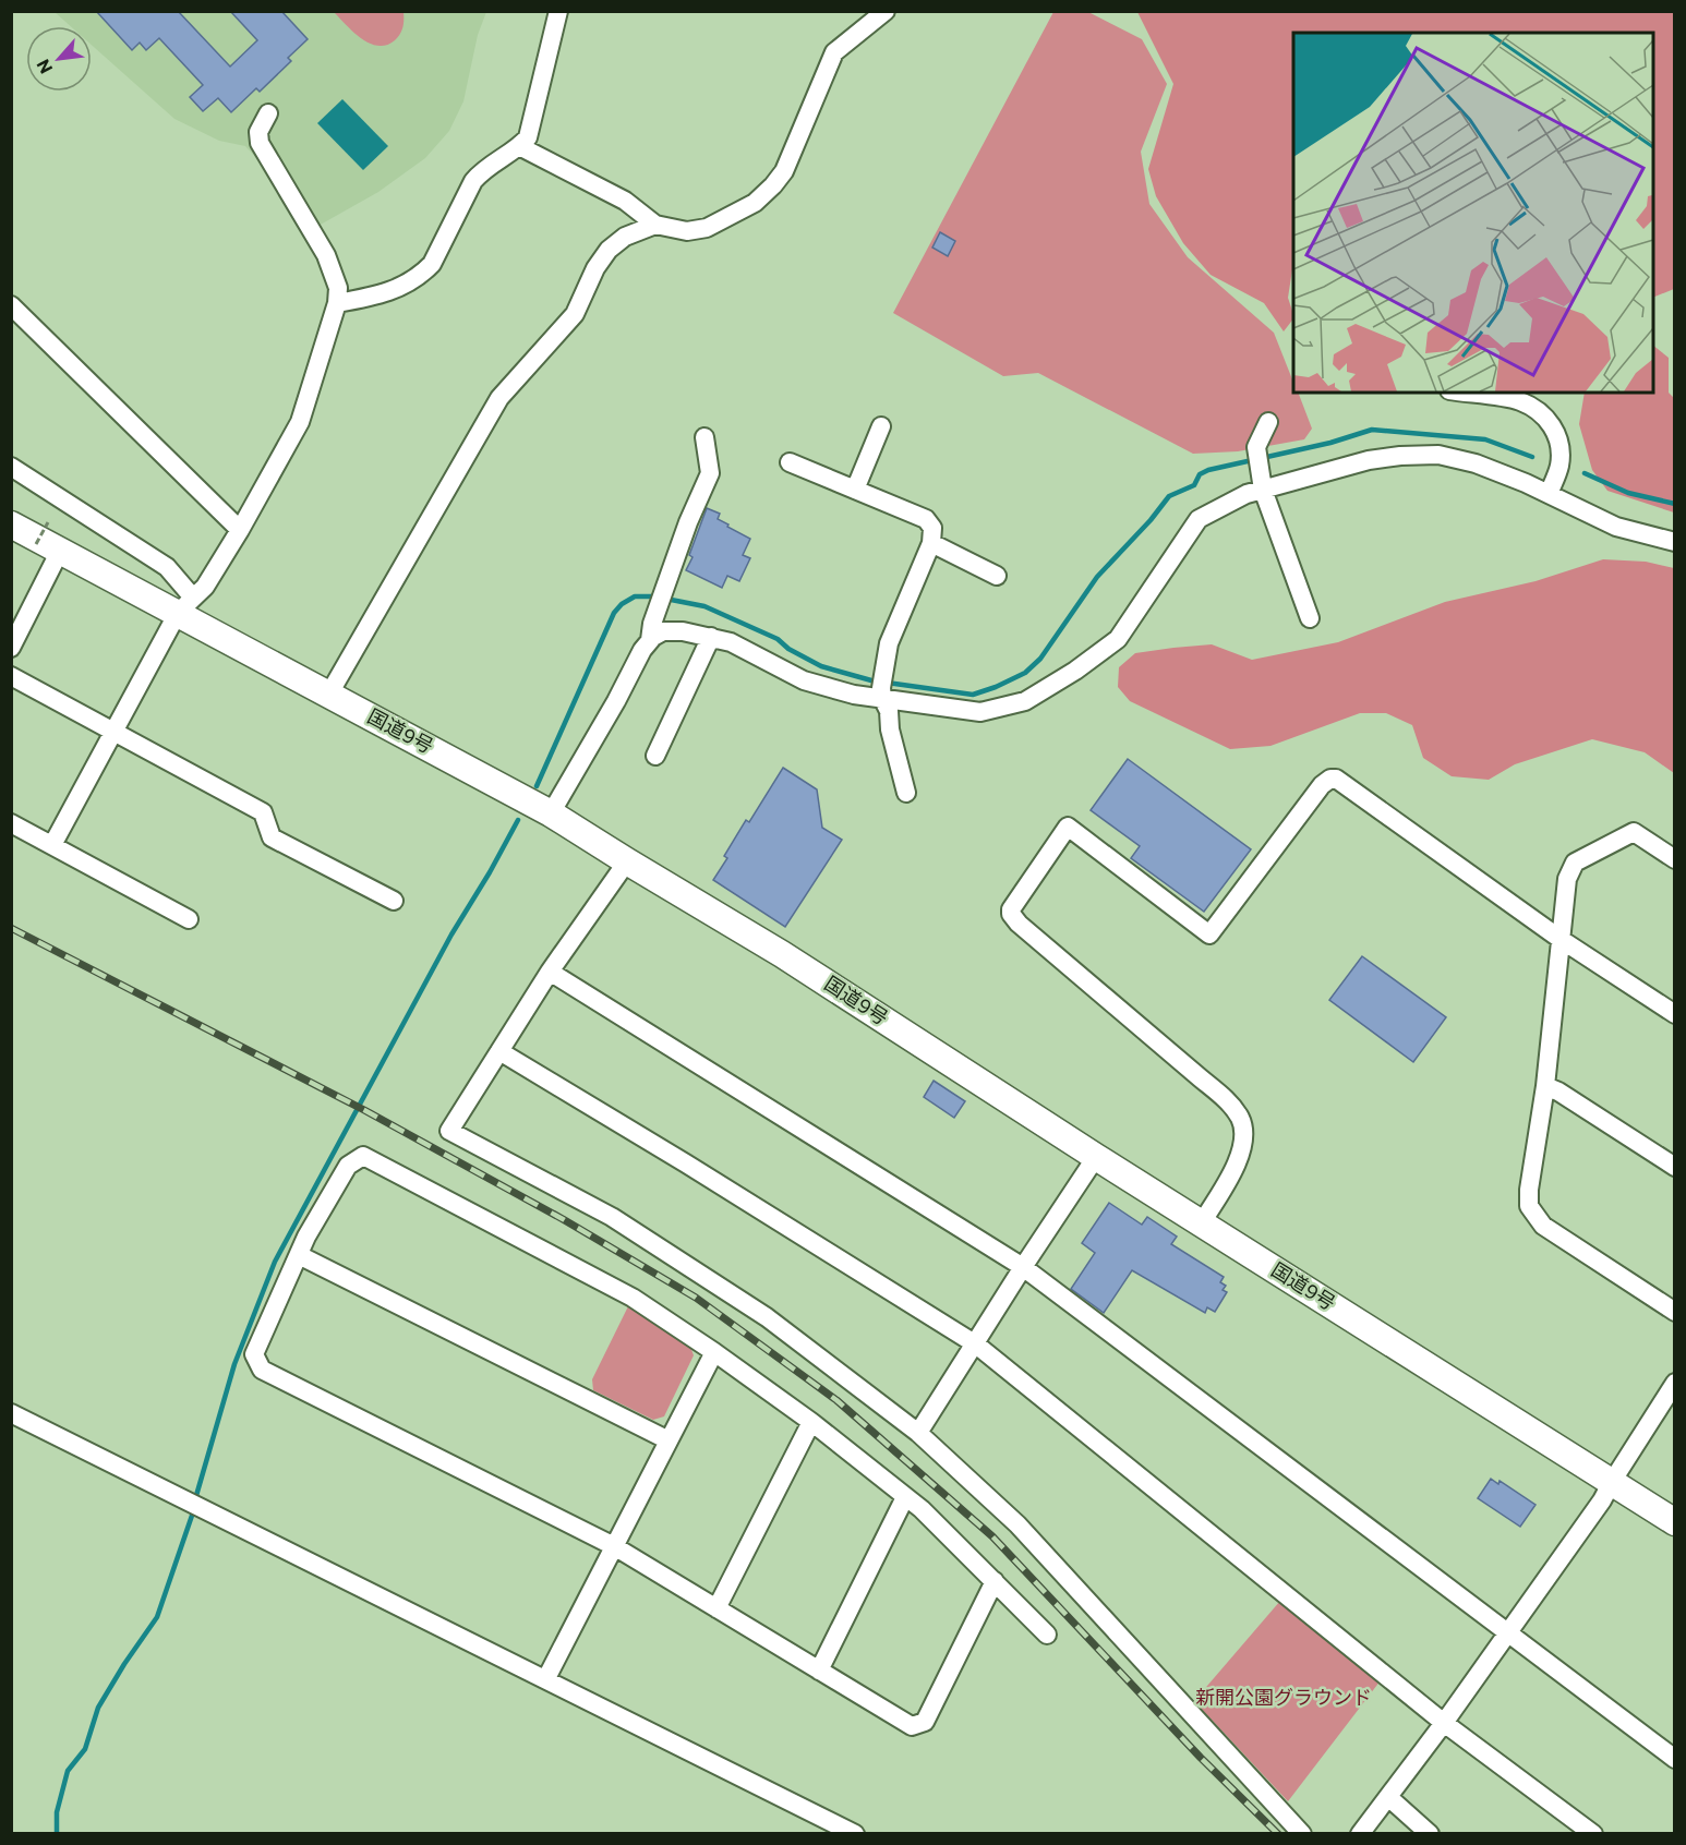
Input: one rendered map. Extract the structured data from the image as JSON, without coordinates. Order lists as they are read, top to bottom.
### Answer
{
  "streets": {
    "highway": ["国道9号"]
  },
  "parks": ["新開公園グラウンド"],
  "north": "bottom left"
}
